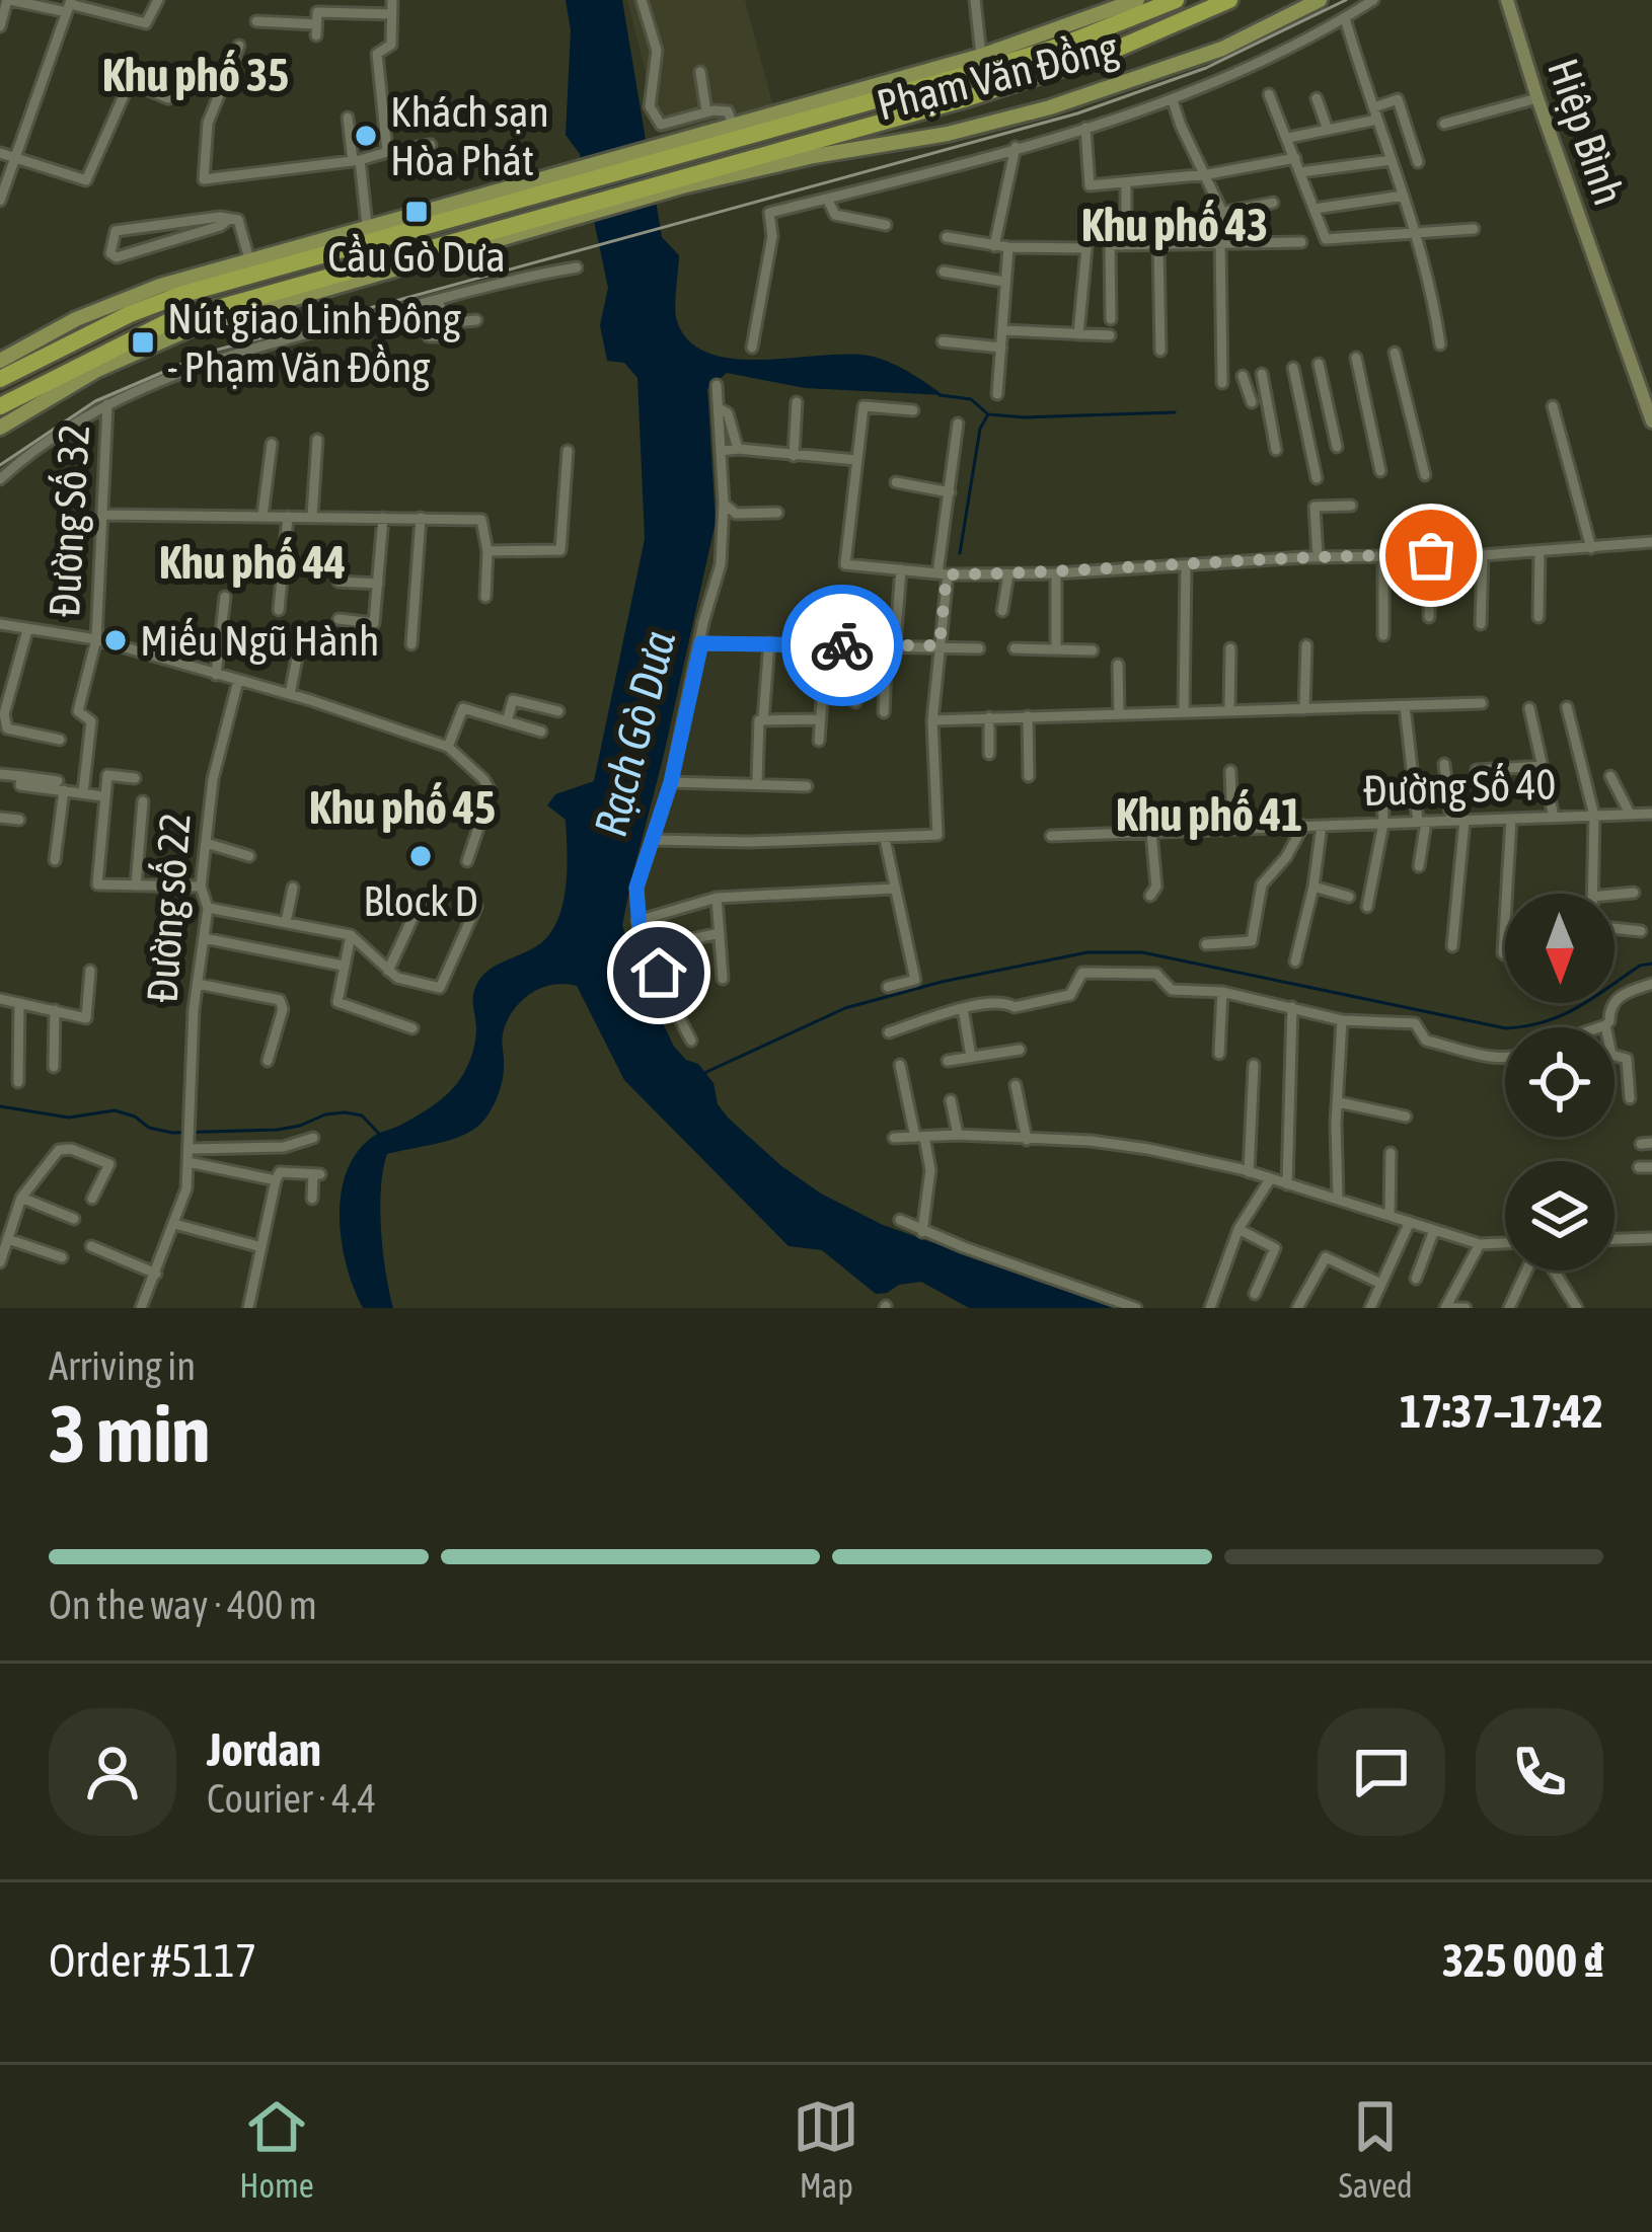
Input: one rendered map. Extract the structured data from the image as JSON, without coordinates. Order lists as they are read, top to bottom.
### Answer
{
  "streets": {
    "highway": ["Phạm Văn Đồng"],
    "main road": ["Hiệp Bình"],
    "street": ["Đường Số 32", "Đường Số 40", "Đường số 22"]
  },
  "districts": [
    "Khu phố 35",
    "Khu phố 43",
    "Khu phố 44",
    "Khu phố 45",
    "Khu phố 41"
  ],
  "water": ["Rạch Gò Dưa"],
  "places": {
    "other": ["Khách sạn Hòa Phát", "Miếu Ngũ Hành", "Block D"],
    "transit": ["Cầu Gò Dưa", "Nút giao Linh Đông - Phạm Văn Đồng"]
  },
  "north": "bottom",
  "page": {
    "heading": ["3 min", "Arriving in", "17:37–17:42"],
    "panel": [
      "Jordan",
      "Courier · 4.4",
      "Order #5117",
      "325 000 ₫"
    ],
    "bar": "On the way · 400 m",
    "tabs": ["Home", "Map", "Saved"]
  }
}
